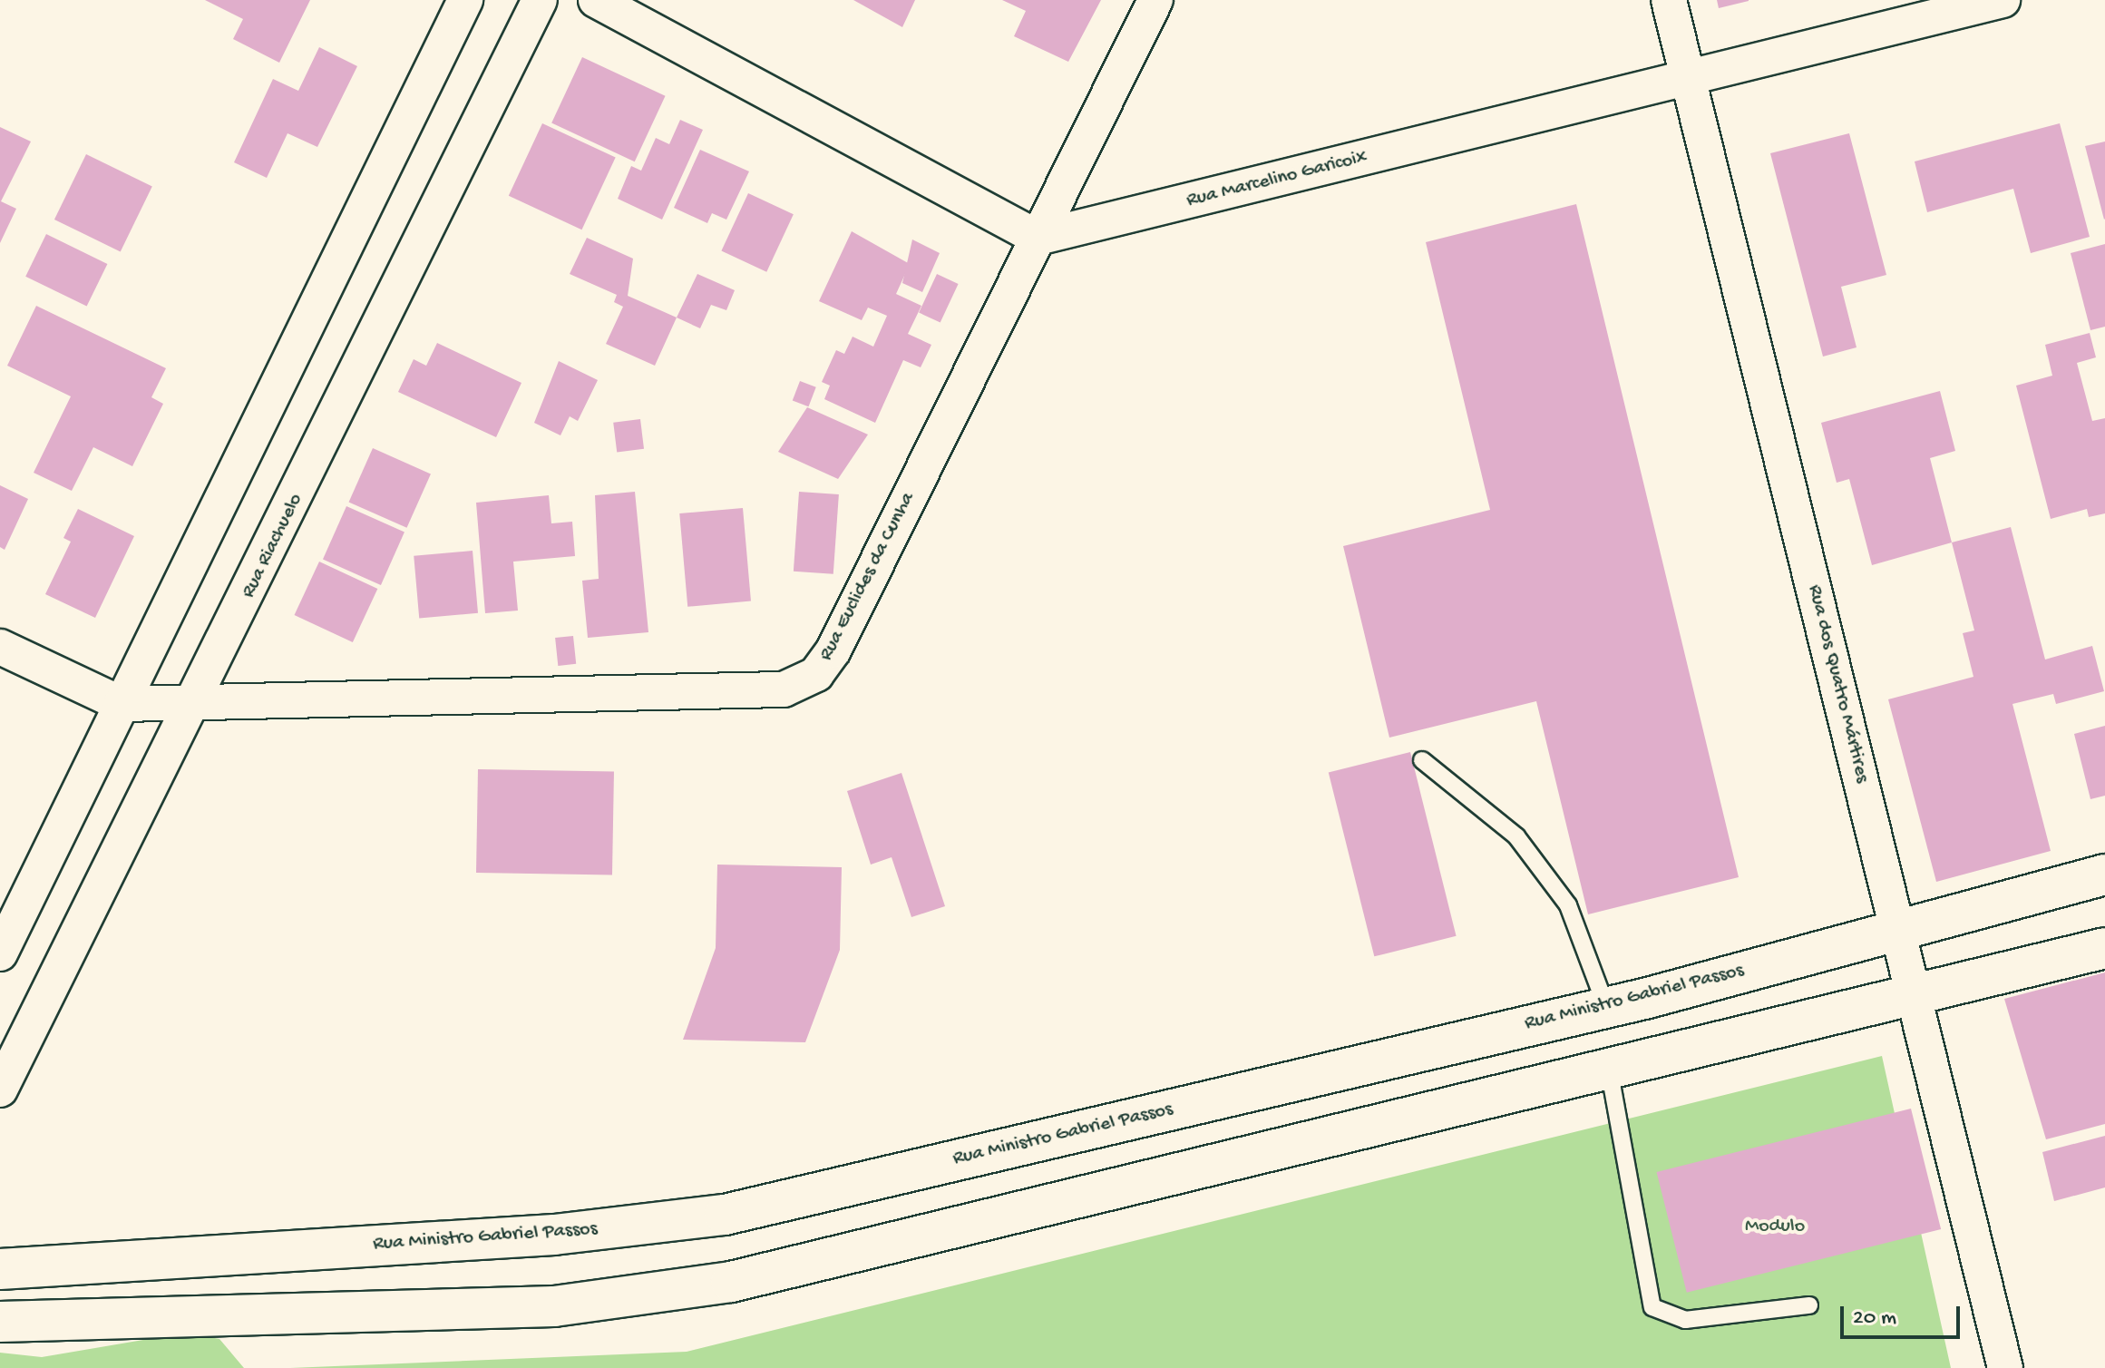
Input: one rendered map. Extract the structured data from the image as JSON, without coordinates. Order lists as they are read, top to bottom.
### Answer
{
  "streets": {
    "main road": ["Rua Ministro Gabriel Passos"],
    "street": [
      "Rua Marcelino Garicoix",
      "Rua Riachuelo",
      "Rua Euclides da Cunha",
      "Rua dos Quatro Mártires"
    ]
  },
  "crossings": [
    ["Rua Marcelino Garicoix", "Rua Euclides da Cunha"],
    ["Rua Marcelino Garicoix", "Rua dos Quatro Mártires"],
    ["Rua Riachuelo", "Rua Euclides da Cunha"],
    ["Rua dos Quatro Mártires", "Rua Ministro Gabriel Passos"]
  ],
  "parks": ["Modulo"],
  "scale_bar": "20 m"
}
